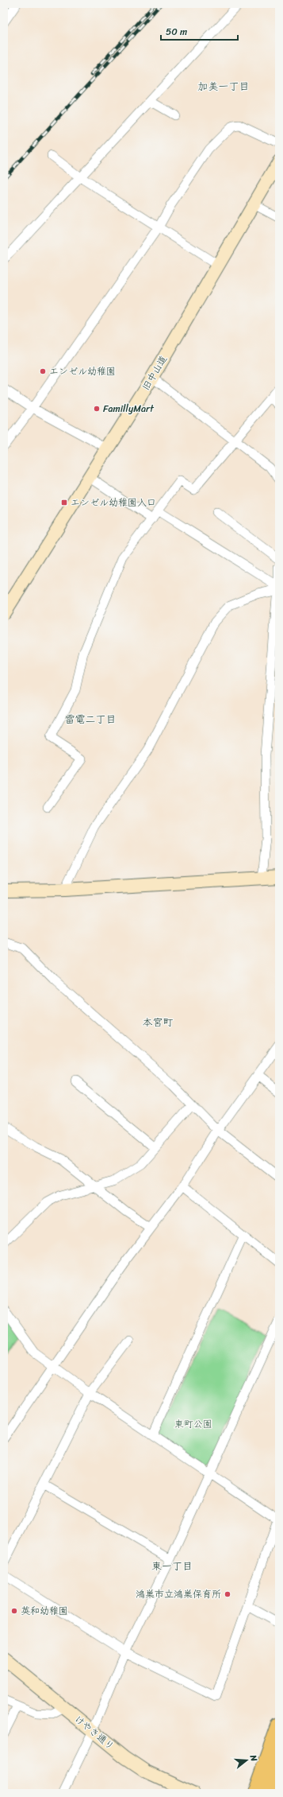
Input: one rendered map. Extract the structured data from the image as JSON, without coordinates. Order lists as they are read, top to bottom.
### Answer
{
  "streets": {
    "main road": ["旧中山道", "けやき通り"]
  },
  "districts": [
    "加美一丁目",
    "雷電二丁目",
    "本宮町",
    "東一丁目"
  ],
  "parks": ["東町公園"],
  "places": {
    "other": [
      "エンゼル幼稚園",
      "FamillyMart",
      "鴻巣市立鴻巣保育所",
      "英和幼稚園"
    ],
    "transit": ["エンゼル幼稚園入口"]
  },
  "scale_bar": "50 m",
  "north": "right"
}
